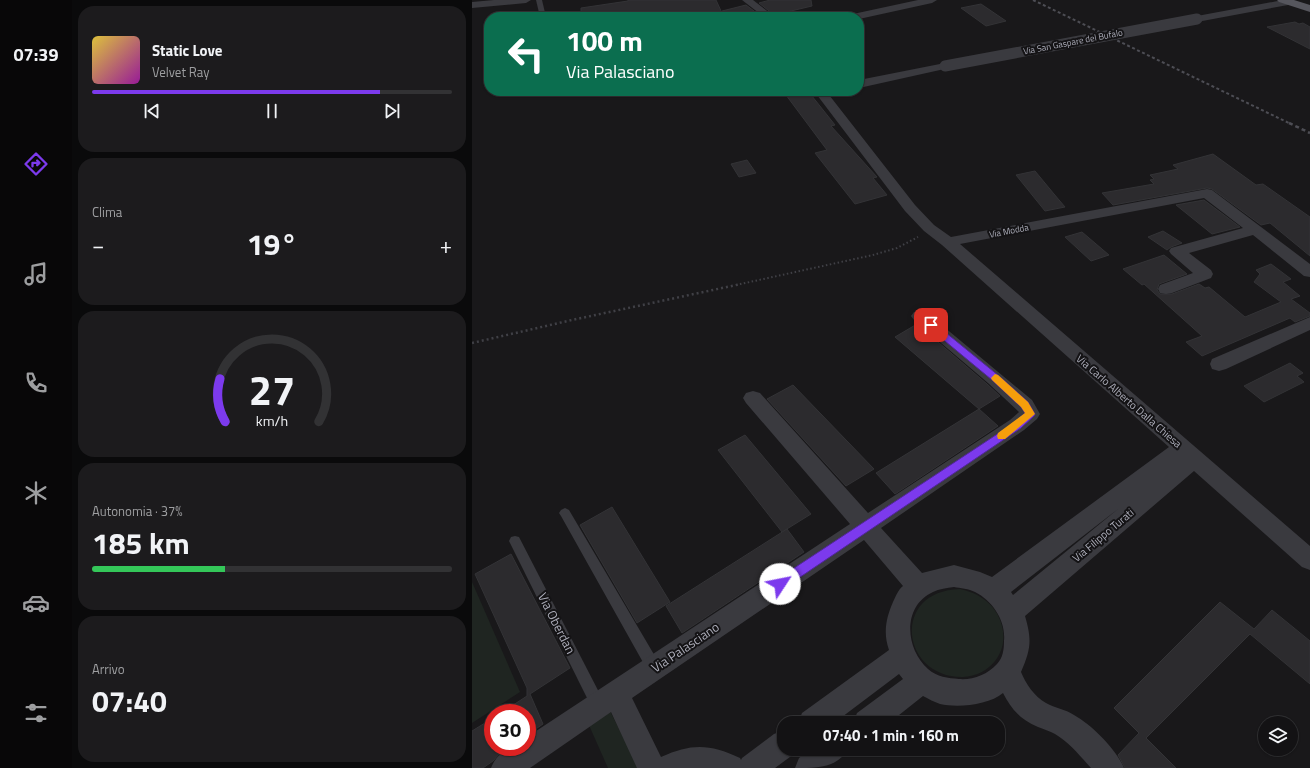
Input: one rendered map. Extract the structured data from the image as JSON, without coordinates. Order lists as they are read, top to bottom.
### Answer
{
  "streets": {
    "street": [
      "Via San Gaspare del Bufalo",
      "Via Modda",
      "Via Carlo Alberto Dalla Chiesa",
      "Via Filippo Turati",
      "Via Oberdan",
      "Via Palasciano"
    ]
  },
  "crossings": [
    ["Via Modda", "Via Carlo Alberto Dalla Chiesa"],
    ["Via Carlo Alberto Dalla Chiesa", "Via Filippo Turati"],
    ["Via Oberdan", "Via Palasciano"]
  ],
  "page": {
    "tabs": "07:39",
    "turn": ["100 m", "Via Palasciano"],
    "song": ["Static Love", "Velvet Ray"],
    "tile": [
      "Clima",
      ["Autonomia · 37%", "185 km"],
      ["Arrivo", "07:40"]
    ],
    "heat": ["−", "19°", "+"],
    "limit": "30",
    "trip": "07:40 · 1 min · 160 m",
    "gauge": ["27", "km/h"]
  }
}
